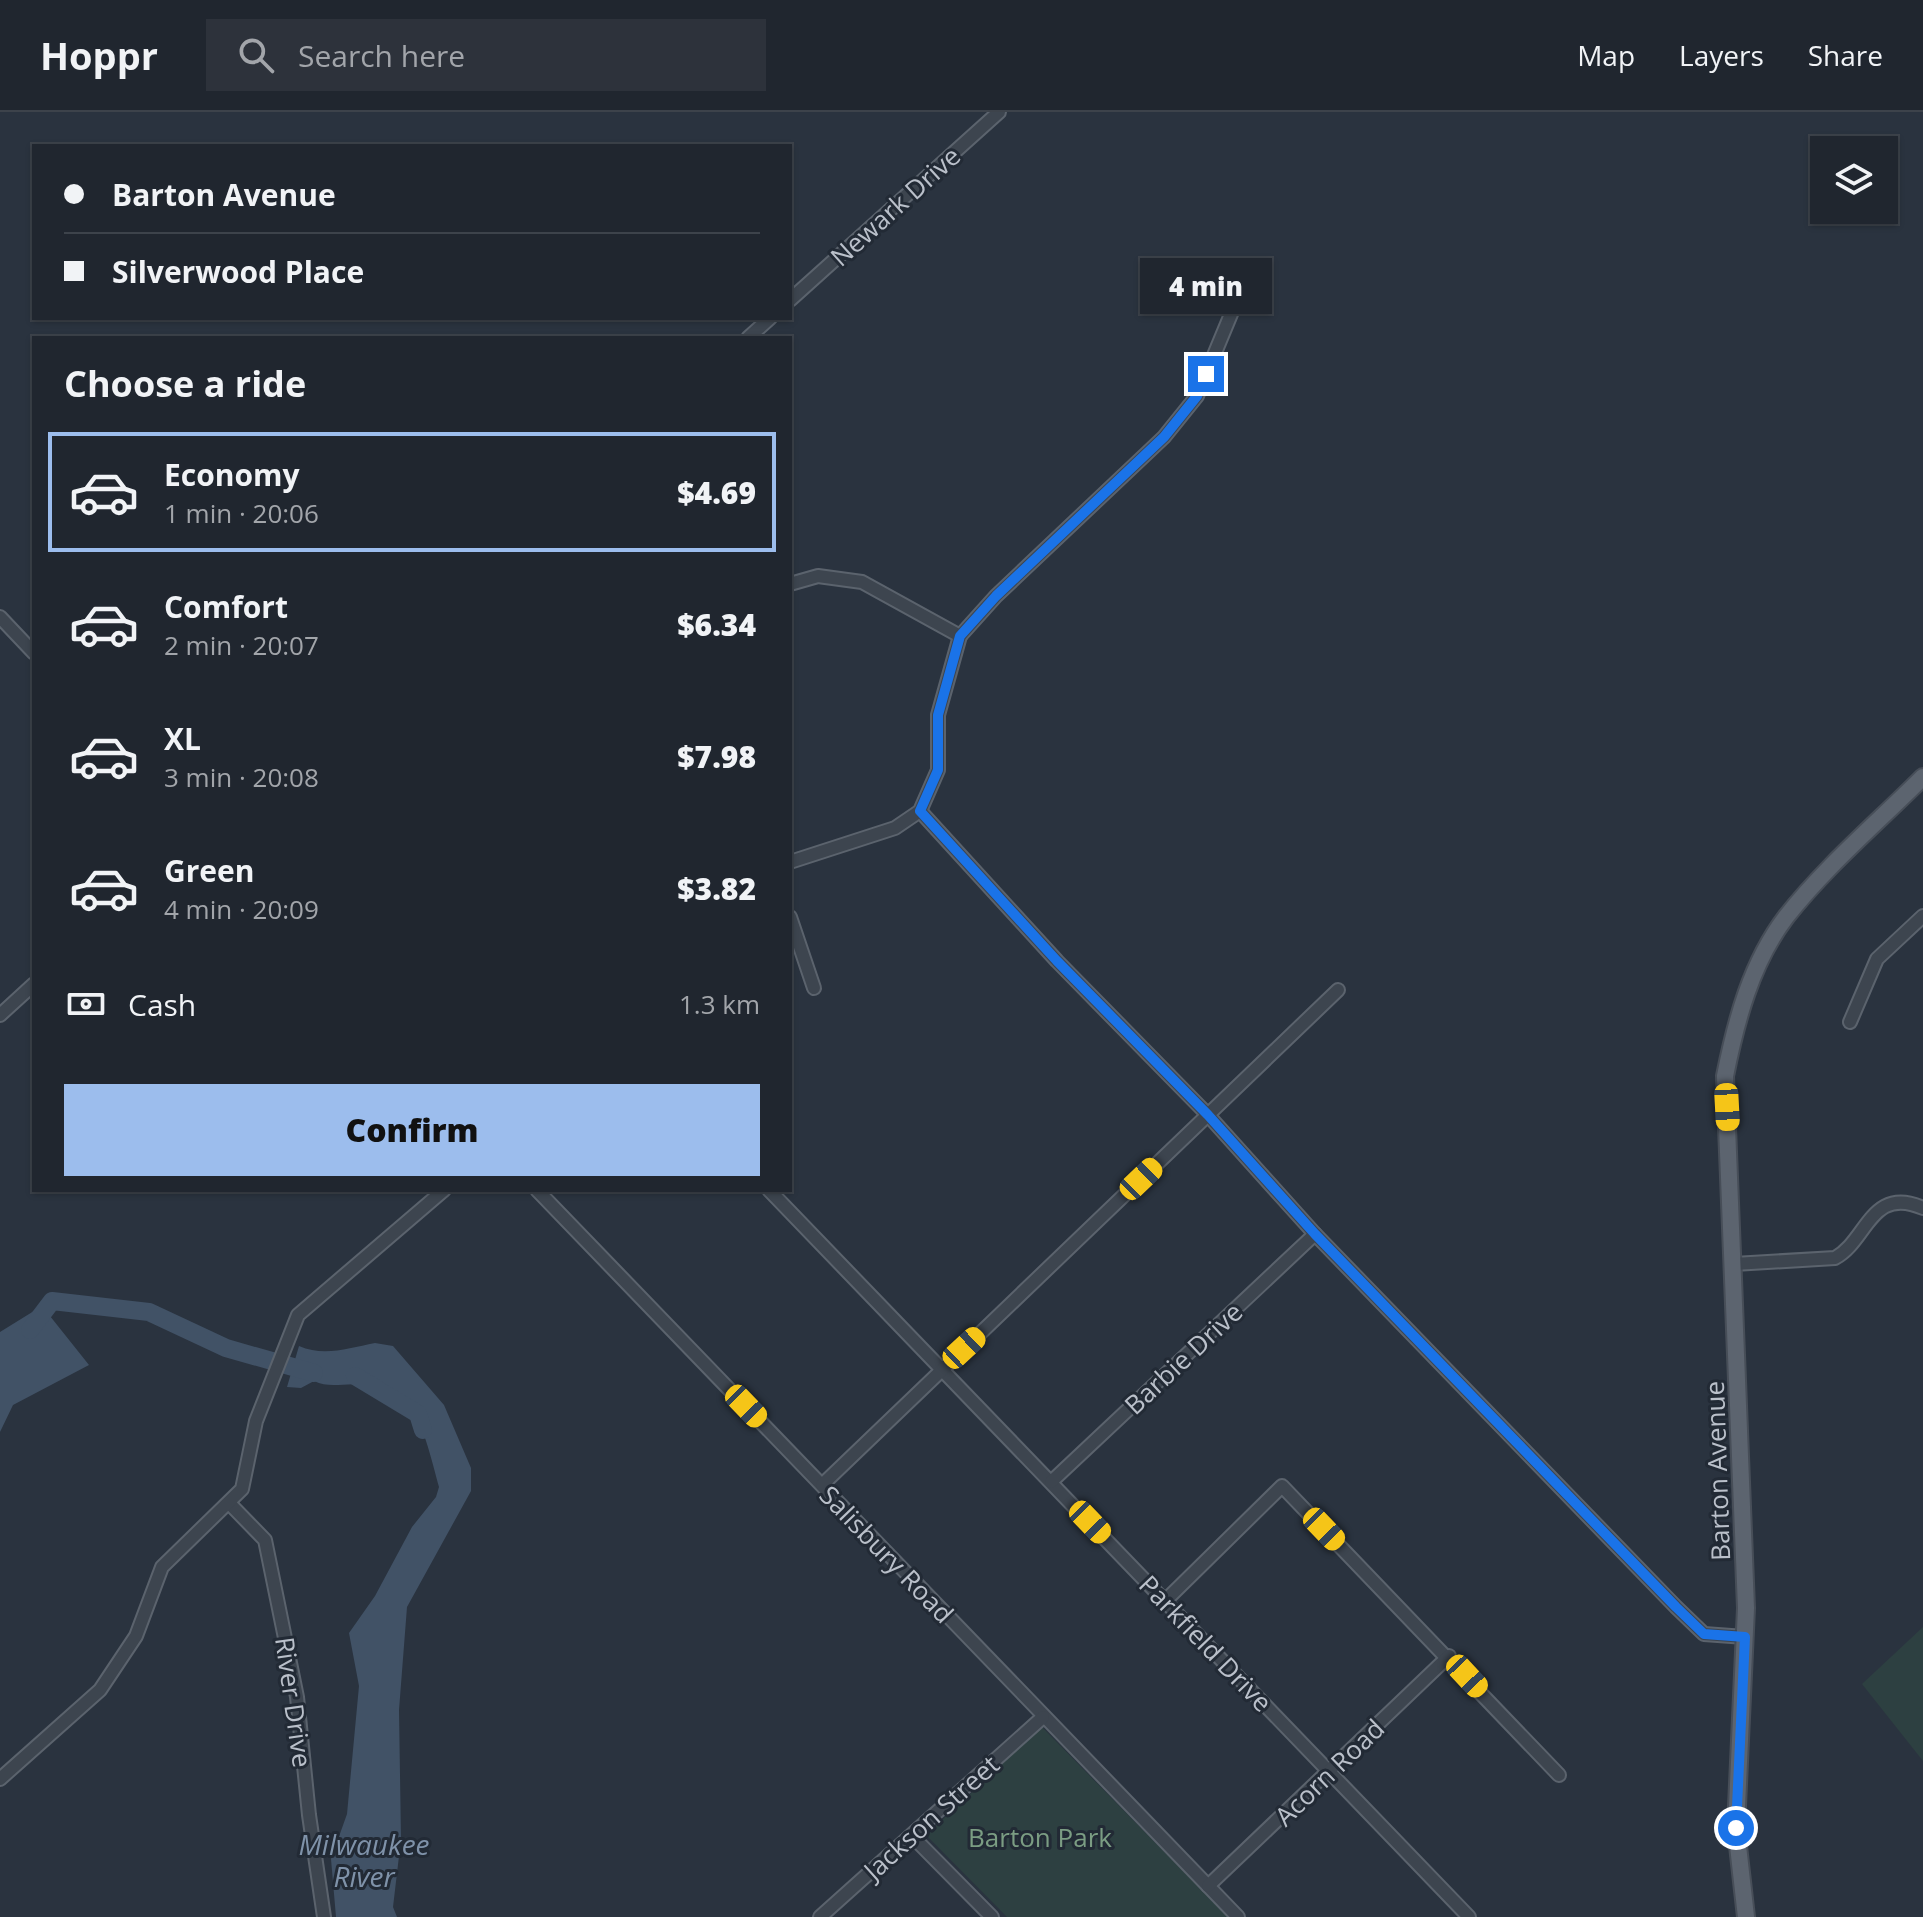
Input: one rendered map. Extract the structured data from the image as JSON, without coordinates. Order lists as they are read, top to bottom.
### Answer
{
  "streets": {
    "main road": ["Barton Avenue"],
    "street": [
      "Newark Drive",
      "Barbie Drive",
      "Salisbury Road",
      "Parkfield Drive",
      "River Drive",
      "Acorn Road",
      "Jackson Street"
    ]
  },
  "crossings": [
    ["Barbie Drive", "Parkfield Drive"],
    ["Salisbury Road", "Acorn Road"],
    ["Salisbury Road", "Jackson Street"],
    ["Parkfield Drive", "Acorn Road"]
  ],
  "water": ["Milwaukee River"],
  "parks": ["Barton Park"],
  "page": {
    "header": "Hoppr",
    "search": "Search here",
    "nav": ["Map", "Layers", "Share"],
    "banner": ["Barton Avenue", "Silverwood Place"],
    "bubble": "4 min",
    "heading": "Choose a ride",
    "list": [
      {
        "name": "Economy",
        "note": "1 min · 20:06",
        "value": "$4.69"
      },
      {
        "name": "Comfort",
        "note": "2 min · 20:07",
        "value": "$6.34"
      },
      {
        "name": "XL",
        "note": "3 min · 20:08",
        "value": "$7.98"
      },
      {
        "name": "Green",
        "note": "4 min · 20:09",
        "value": "$3.82"
      }
    ],
    "pay": ["Cash", "1.3 km"],
    "buttons": "Confirm"
  }
}
